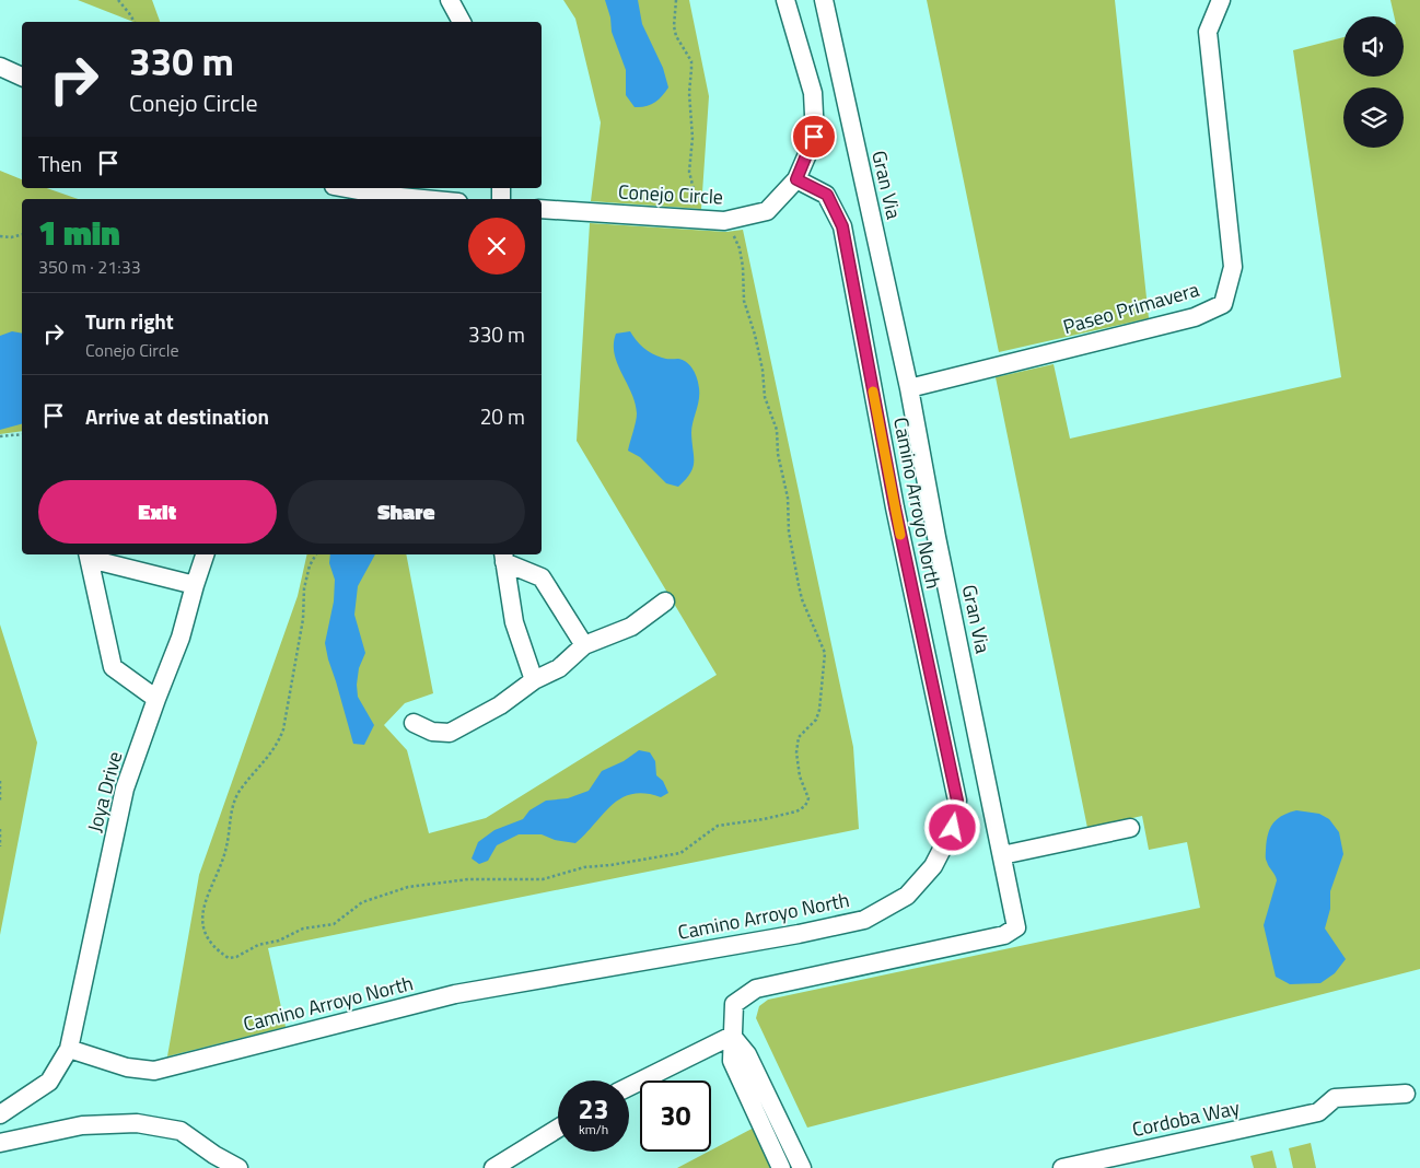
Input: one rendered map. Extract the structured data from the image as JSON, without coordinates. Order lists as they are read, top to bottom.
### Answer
{
  "streets": {
    "street": [
      "Gran Via",
      "Conejo Circle",
      "Paseo Primavera",
      "Camino Arroyo North",
      "Joya Drive",
      "Cordoba Way"
    ]
  },
  "crossings": [
    ["Gran Via", "Paseo Primavera"],
    ["Conejo Circle", "Camino Arroyo North"],
    ["Camino Arroyo North", "Joya Drive"]
  ],
  "page": {
    "turn": ["330 m", "Conejo Circle"],
    "then": "Then",
    "heading": ["1 min", "350 m · 21:33"],
    "list": [
      {
        "name": "Turn right",
        "note": "Conejo Circle",
        "value": "330 m"
      },
      {
        "name": "Arrive at destination",
        "value": "20 m"
      }
    ],
    "buttons": ["Exit", "Share"],
    "speed": "23 km/h",
    "limit": "30"
  }
}
